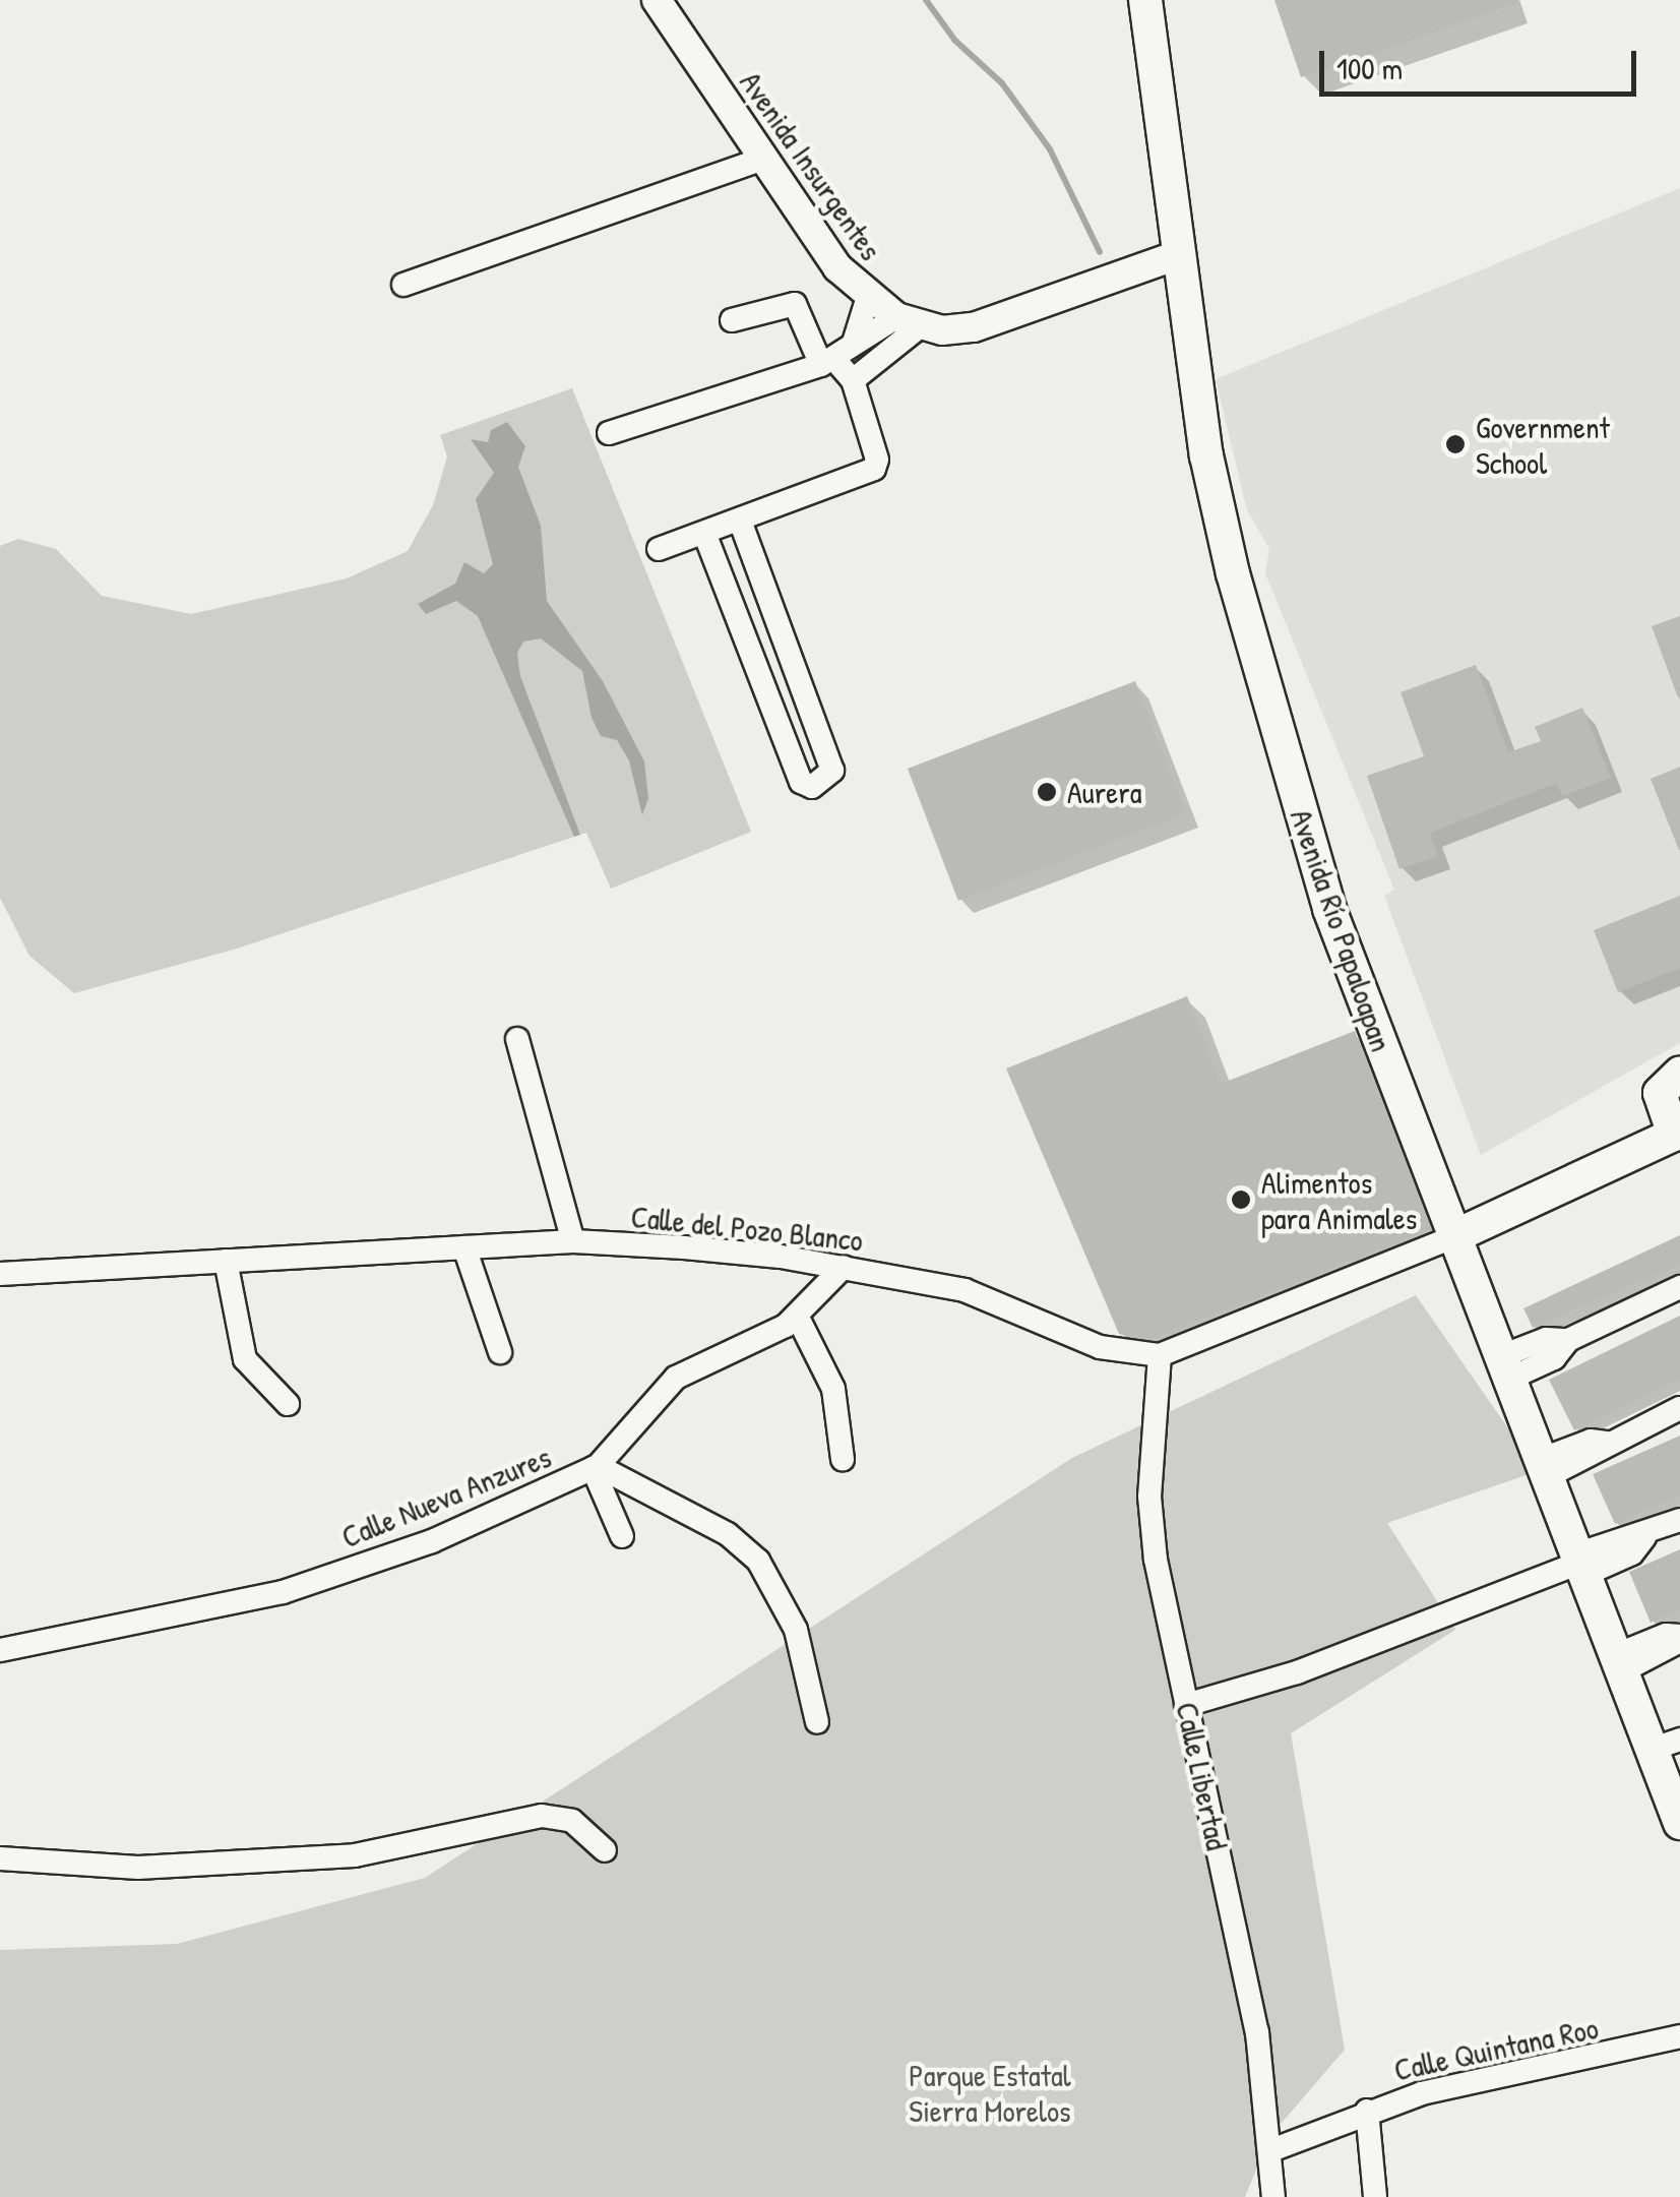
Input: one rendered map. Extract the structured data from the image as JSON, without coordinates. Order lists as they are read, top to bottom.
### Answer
{
  "streets": {
    "main road": ["Avenida Río Papaloapan"],
    "street": [
      "Avenida Insurgentes",
      "Calle del Pozo Blanco",
      "Calle Nueva Anzures",
      "Calle Libertad",
      "Calle Quintana Roo"
    ]
  },
  "crossings": [
    ["Avenida Río Papaloapan", "Calle del Pozo Blanco"],
    ["Calle del Pozo Blanco", "Calle Nueva Anzures"],
    ["Calle del Pozo Blanco", "Calle Libertad"],
    ["Calle Libertad", "Calle Quintana Roo"]
  ],
  "parks": ["Parque Estatal Sierra Morelos"],
  "places": ["Government School", "Aurera", "Alimentos para Animales"],
  "scale_bar": "100 m"
}
